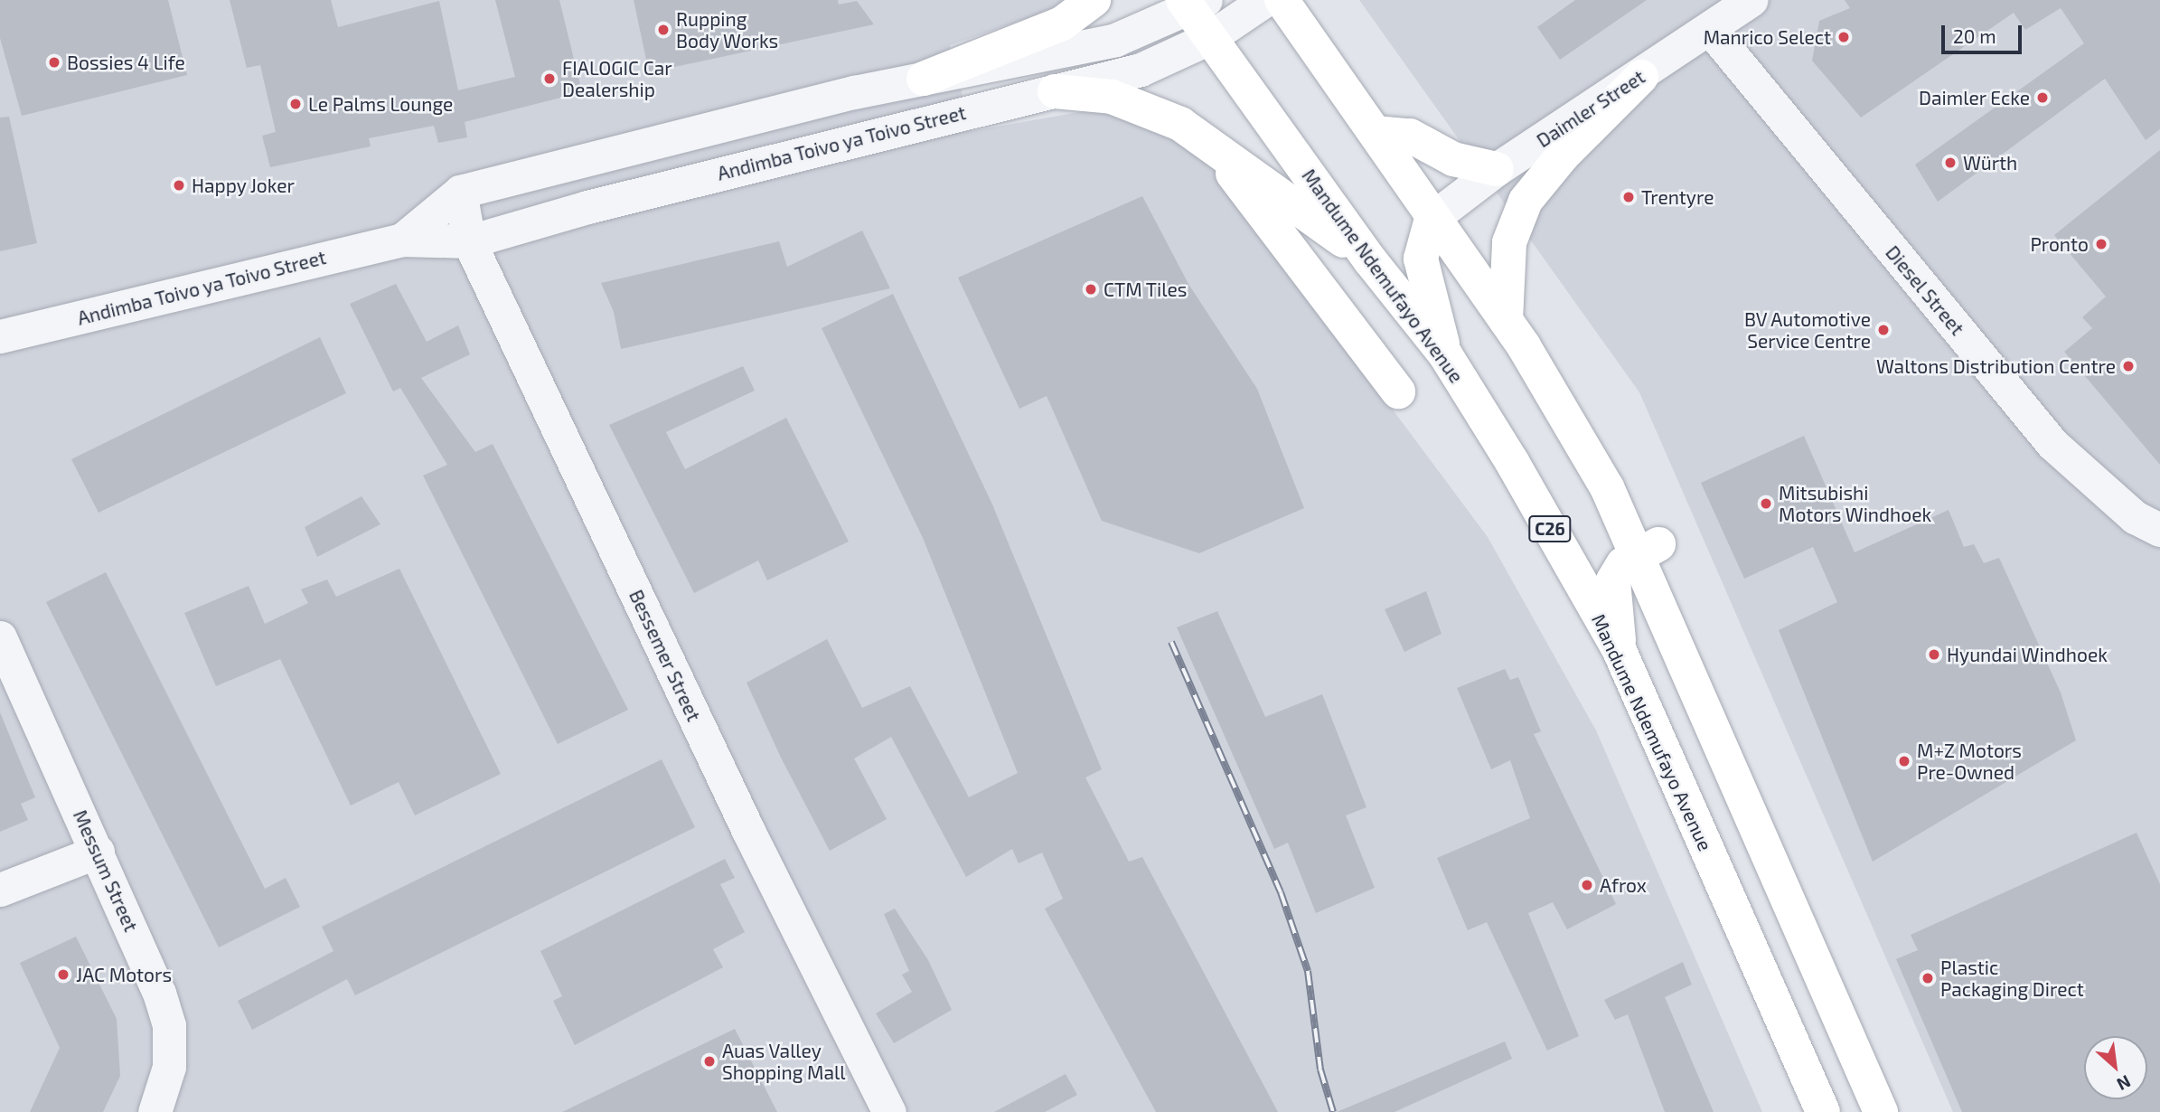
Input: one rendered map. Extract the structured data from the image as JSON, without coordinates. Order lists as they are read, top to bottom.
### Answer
{
  "streets": {
    "main road": ["Mandume Ndemufayo Avenue", "C26"],
    "street": [
      "Daimler Street",
      "Andimba Toivo ya Toivo Street",
      "Diesel Street",
      "Bessemer Street",
      "Messum Street"
    ]
  },
  "crossings": [
    ["Daimler Street", "Diesel Street"],
    ["Andimba Toivo ya Toivo Street", "Mandume Ndemufayo Avenue"],
    ["Andimba Toivo ya Toivo Street", "Bessemer Street"]
  ],
  "places": [
    "Rupping Body Works",
    "Manrico Select",
    "Bossies 4 Life",
    "FIALOGIC Car Dealership",
    "Daimler Ecke",
    "Le Palms Lounge",
    "Würth",
    "Happy Joker",
    "Trentyre",
    "Pronto",
    "CTM Tiles",
    "BV Automotive Service Centre",
    "Waltons Distribution Centre",
    "Mitsubishi Motors Windhoek",
    "Hyundai Windhoek",
    "M+Z Motors Pre-Owned",
    "Afrox",
    "JAC Motors",
    "Plastic Packaging Direct",
    "Auas Valley Shopping Mall"
  ],
  "scale_bar": "20 m",
  "north": "bottom right"
}
